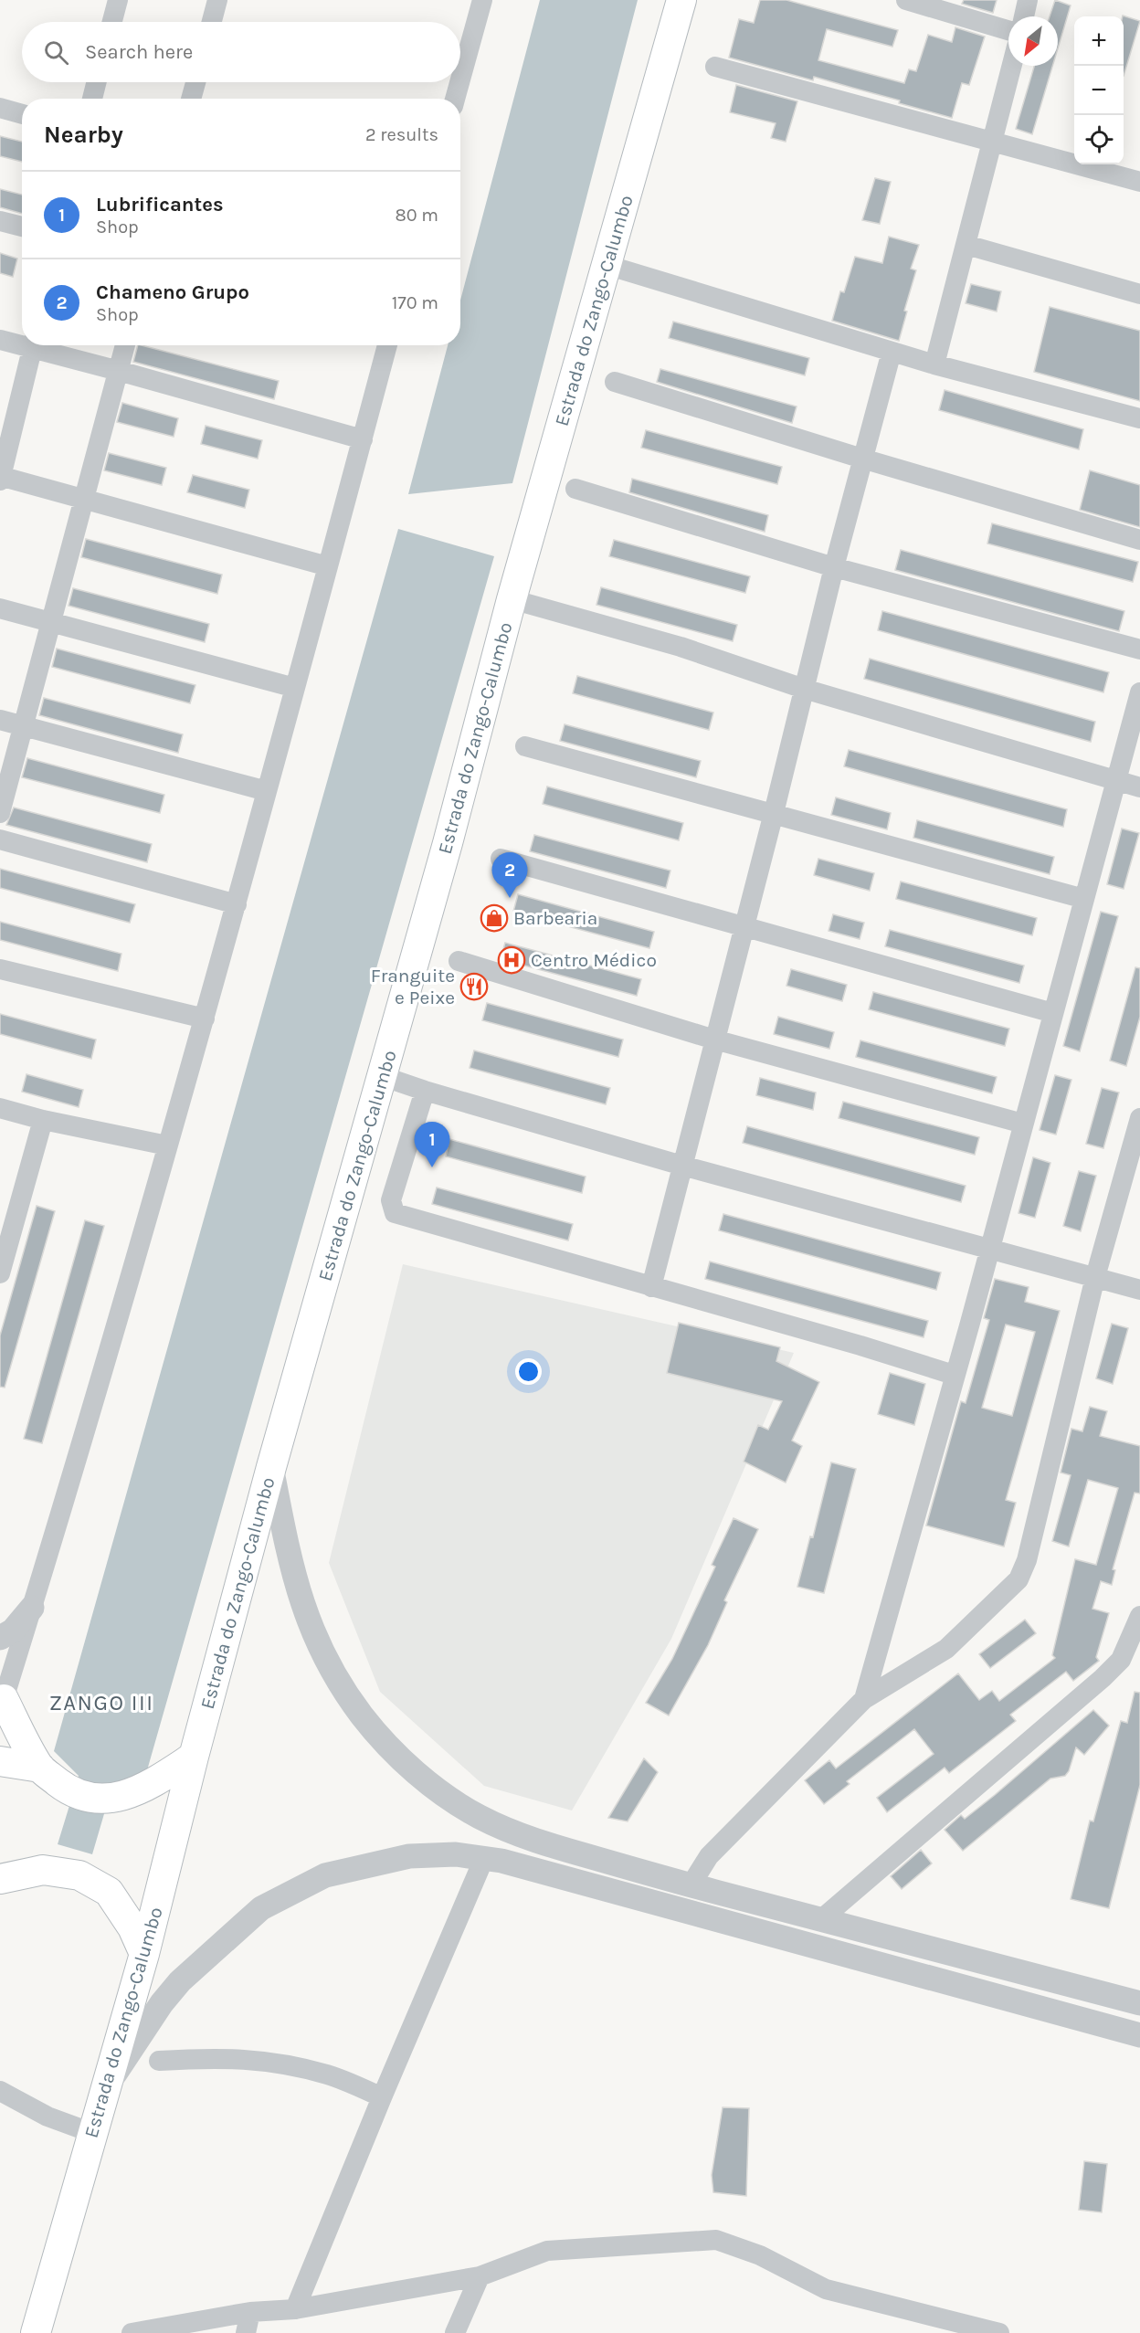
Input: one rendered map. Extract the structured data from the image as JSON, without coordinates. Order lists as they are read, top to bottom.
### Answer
{
  "streets": {
    "main road": ["Estrada do Zango-Calumbo"]
  },
  "districts": ["ZANGO III"],
  "places": {
    "shop": ["Barbearia"],
    "hospital": ["Centro Médico"],
    "restaurant": ["Franguite e Peixe"]
  },
  "north": "bottom left",
  "page": {
    "map_buttons": ["+", "−"],
    "search": "Search here",
    "heading": ["Nearby", "2 results"],
    "list": [
      {
        "mark": "1",
        "name": "Lubrificantes",
        "note": "Shop",
        "value": "80 m"
      },
      {
        "mark": "2",
        "name": "Chameno Grupo",
        "note": "Shop",
        "value": "170 m"
      }
    ],
    "pins": ["2", "1"]
  }
}
